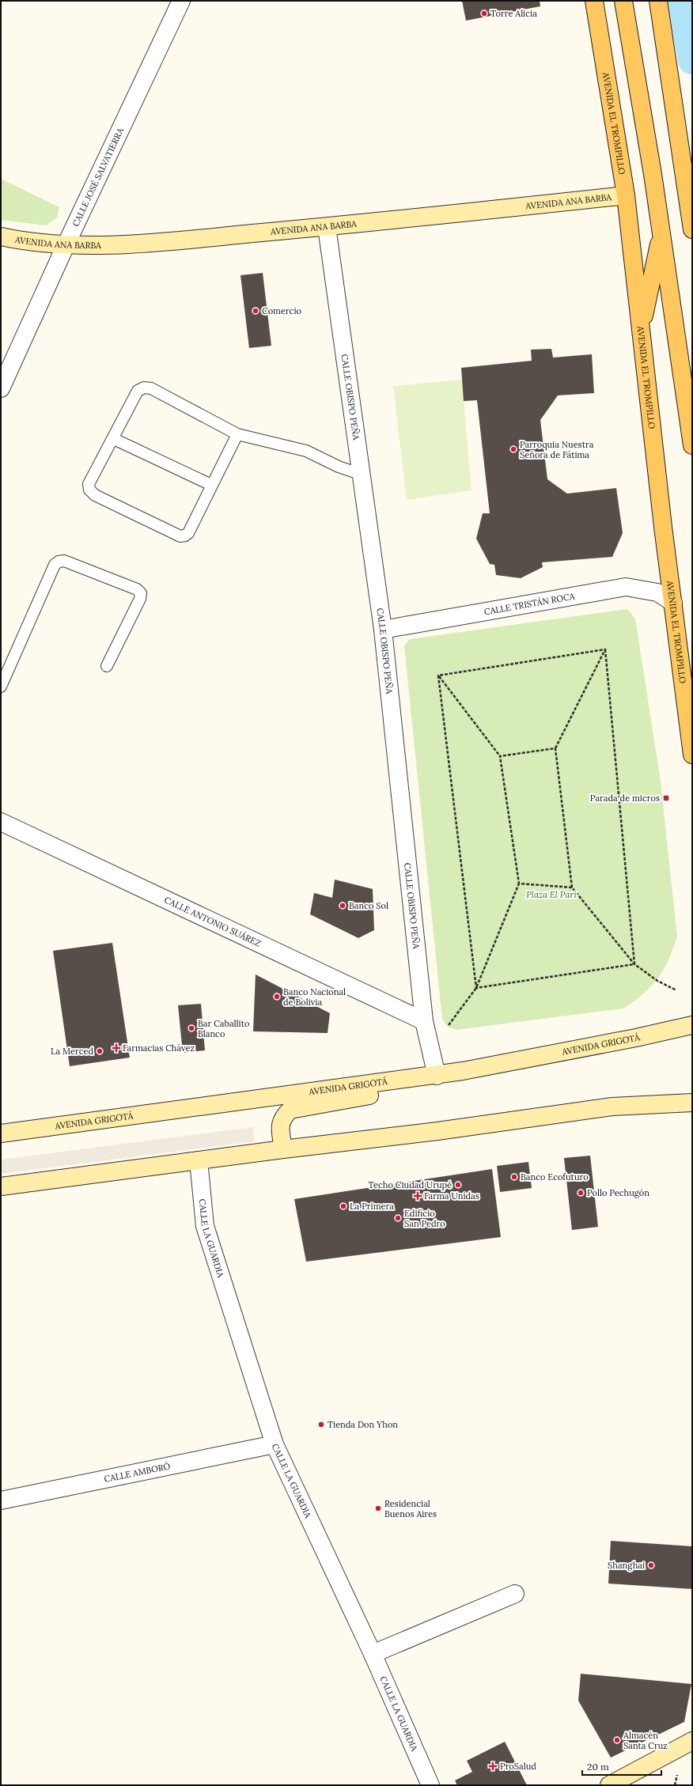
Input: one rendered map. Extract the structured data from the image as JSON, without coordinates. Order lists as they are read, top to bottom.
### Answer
{
  "streets": {
    "main road": ["AVENIDA EL TROMPILLO", "AVENIDA ANA BARBA", "AVENIDA GRIGOTÁ"],
    "street": [
      "CALLE JOSÉ SALVATIERRA",
      "CALLE OBISPO PEÑA",
      "CALLE TRISTÁN ROCA",
      "CALLE ANTONIO SUÁREZ",
      "CALLE LA GUARDIA",
      "CALLE AMBORÓ"
    ]
  },
  "crossings": [
    ["AVENIDA EL TROMPILLO", "AVENIDA ANA BARBA"],
    ["AVENIDA EL TROMPILLO", "CALLE TRISTÁN ROCA"],
    ["CALLE JOSÉ SALVATIERRA", "AVENIDA ANA BARBA"],
    ["AVENIDA ANA BARBA", "CALLE OBISPO PEÑA"],
    ["CALLE OBISPO PEÑA", "CALLE TRISTÁN ROCA"],
    ["CALLE OBISPO PEÑA", "CALLE ANTONIO SUÁREZ"],
    ["CALLE OBISPO PEÑA", "AVENIDA GRIGOTÁ"],
    ["CALLE LA GUARDIA", "CALLE AMBORÓ"]
  ],
  "parks": ["Plaza El Pari"],
  "places": {
    "other": [
      "Torre Alicia",
      "Comercio",
      "Parroquia Nuestra Señora de Fátima",
      "Banco Sol",
      "Banco Nacional de Bolivia",
      "Bar Caballito Blanco",
      "La Merced",
      "Banco Ecofuturo",
      "Techo Ciudad Urupé",
      "Pollo Pechugón",
      "La Primera",
      "Edificio San Pedro",
      "Tienda Don Yhon",
      "Residencial Buenos Aires",
      "Shanghai",
      "Almacén Santa Cruz"
    ],
    "transit": ["Parada de micros"],
    "health": ["Farmacias Chávez", "Farma Unidas", "ProSalud"]
  },
  "scale_bar": "20 m"
}
